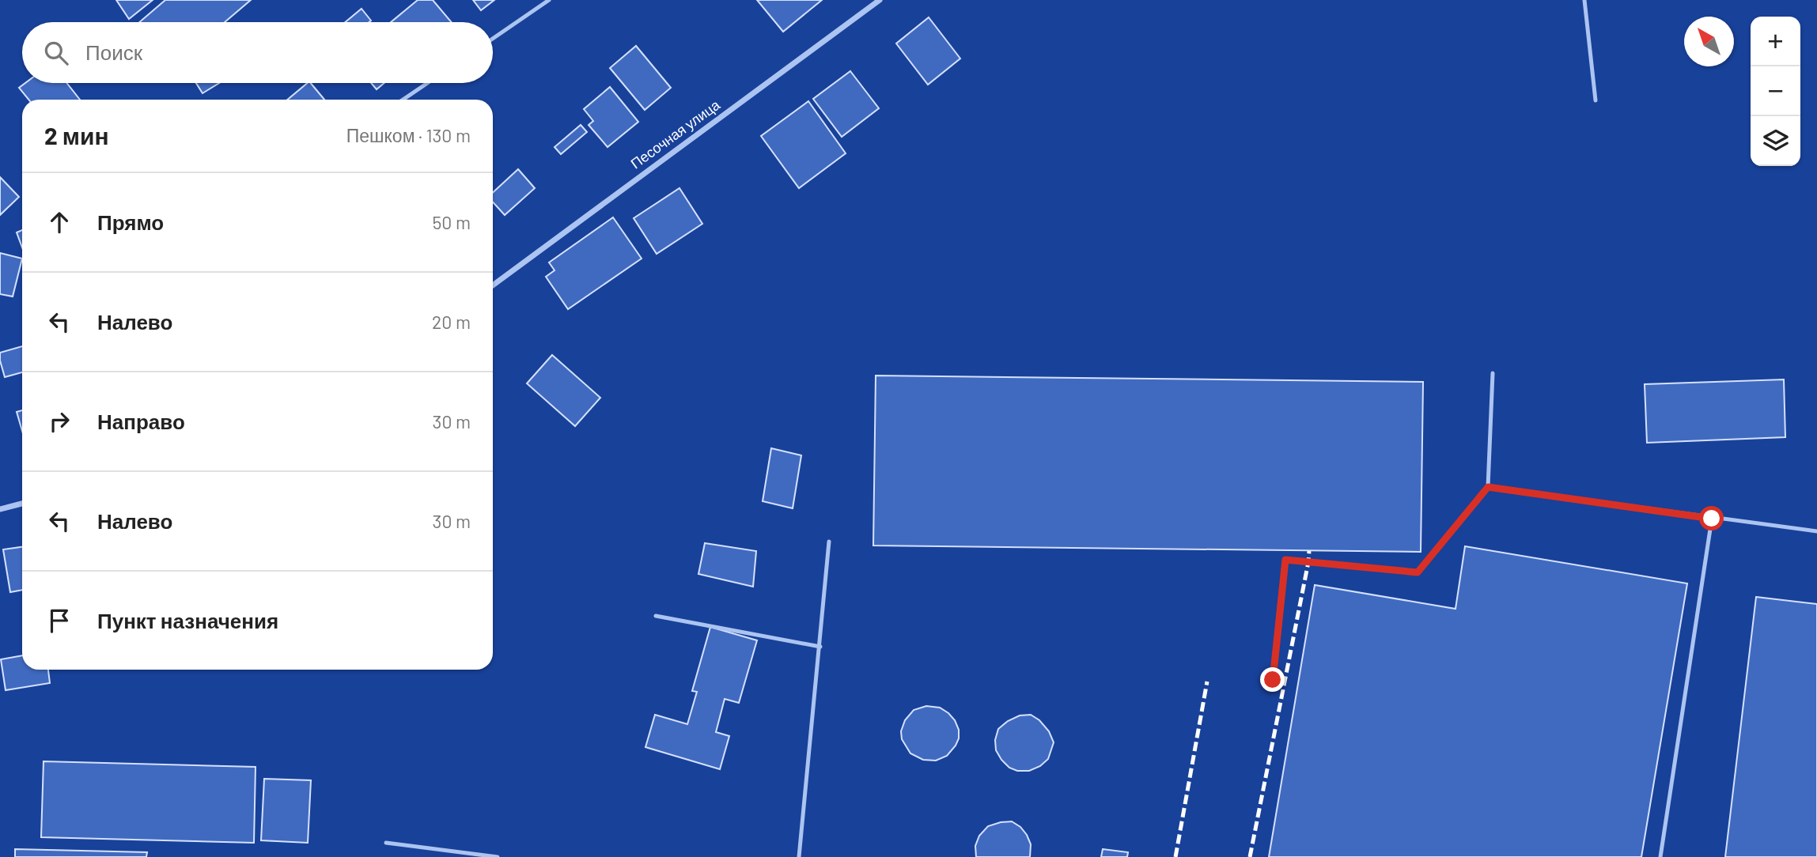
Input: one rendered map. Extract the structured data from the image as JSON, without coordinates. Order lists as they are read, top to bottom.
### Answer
{
  "streets": {
    "street": ["Песочная улица"]
  },
  "north": "top left",
  "page": {
    "map_buttons": ["+", "−"],
    "search": "Поиск",
    "heading": ["2 мин", "Пешком · 130 m"],
    "list": [
      ["Прямо", "50 m"],
      ["Налево", "20 m"],
      ["Направо", "30 m"],
      ["Налево", "30 m"],
      "Пункт назначения"
    ]
  }
}
